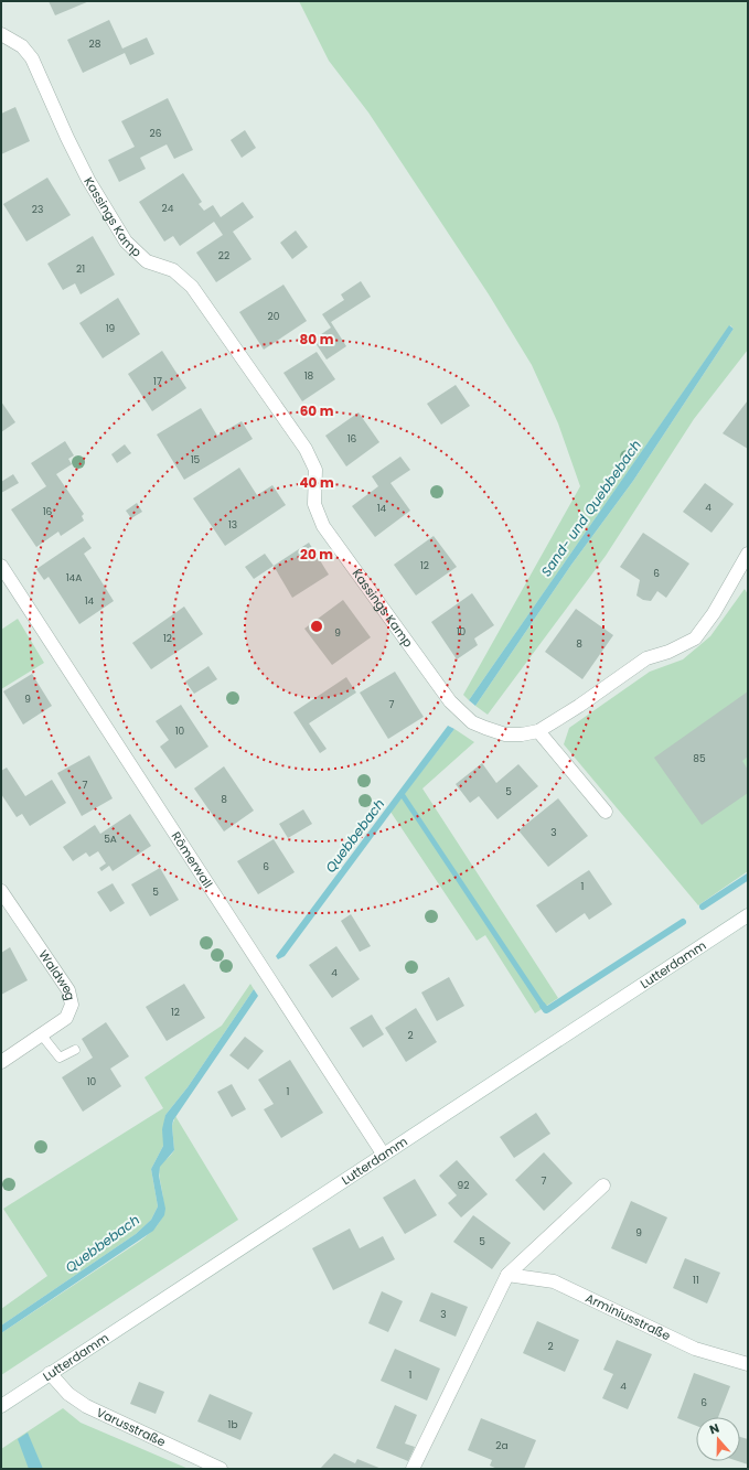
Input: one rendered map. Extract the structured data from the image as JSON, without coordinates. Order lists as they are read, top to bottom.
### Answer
{
  "streets": {
    "street": [
      "Kassings Kamp",
      "Römerwall",
      "Lutterdamm",
      "Waldweg",
      "Arminiusstraße",
      "Varusstraße"
    ]
  },
  "crossings": [
    ["Römerwall", "Lutterdamm"],
    ["Lutterdamm", "Varusstraße"]
  ],
  "water": ["Sand- und Quebbebach", "Quebbebach"],
  "house_numbers": [
    "28",
    "26",
    "24",
    "23",
    "22",
    "21",
    "20",
    "19",
    "18",
    "17",
    "16",
    "15",
    "4",
    "14",
    "16",
    "13",
    "12",
    "6",
    "14A",
    "14",
    "10",
    "9",
    "12",
    "8",
    "9",
    "7",
    "10",
    "85",
    "7",
    "5",
    "8",
    "3",
    "5A",
    "6",
    "1",
    "5",
    "4",
    "12",
    "2",
    "10",
    "1",
    "7",
    "92",
    "9",
    "5",
    "11",
    "3",
    "2",
    "1",
    "4",
    "6",
    "1b",
    "2a"
  ],
  "north": "top",
  "rings": [
    "80 m",
    "60 m",
    "40 m",
    "20 m"
  ]
}
